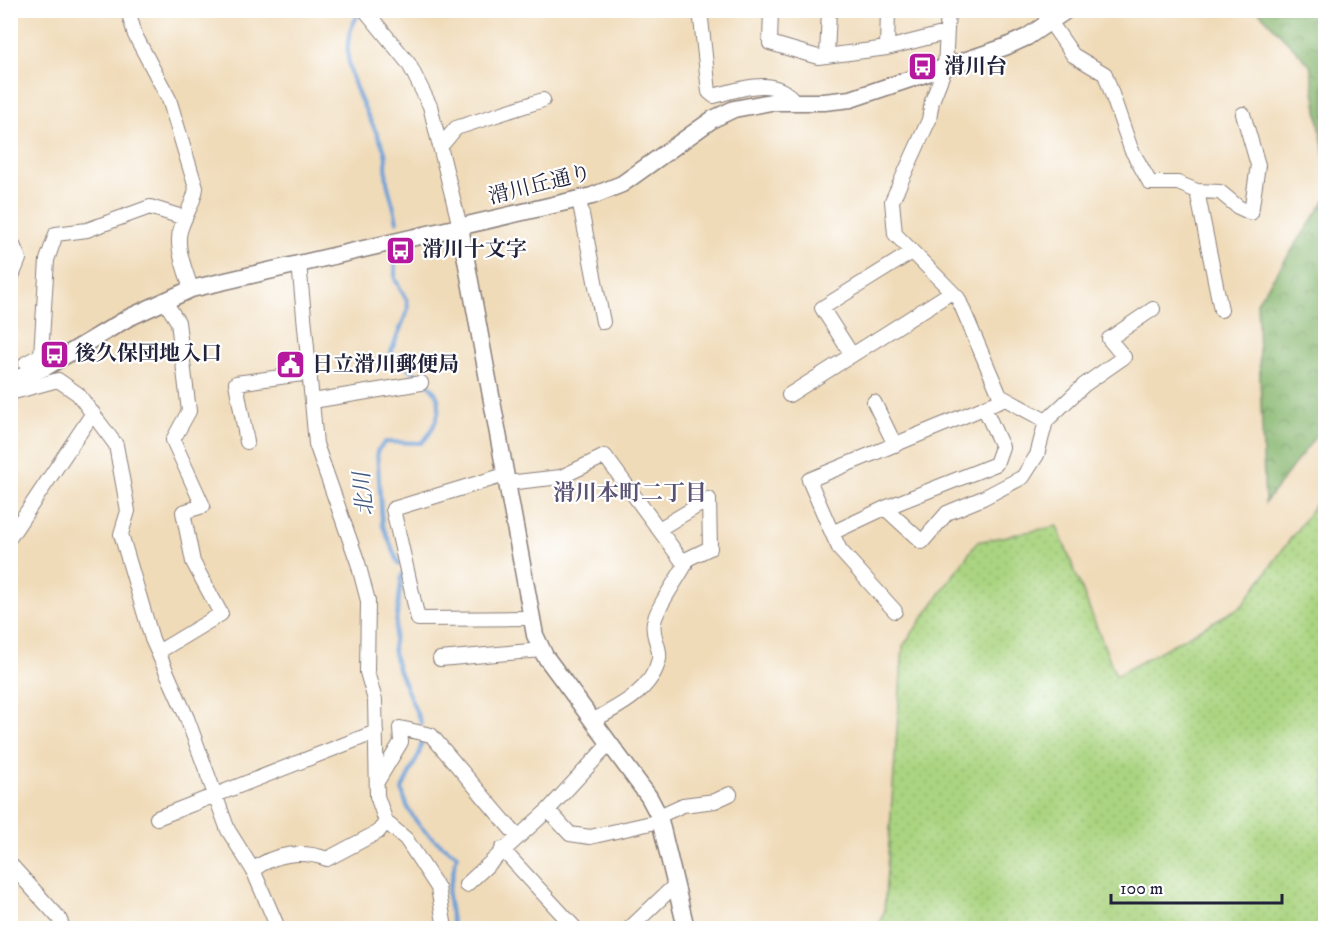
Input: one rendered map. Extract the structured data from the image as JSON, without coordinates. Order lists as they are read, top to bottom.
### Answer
{
  "streets": {
    "street": ["滑川丘通り"]
  },
  "districts": ["滑川本町二丁目"],
  "water": ["北川"],
  "places": {
    "bus stop": ["滑川台", "滑川十文字", "後久保団地入口"],
    "public building": ["日立滑川郵便局"]
  },
  "scale_bar": "100 m"
}
